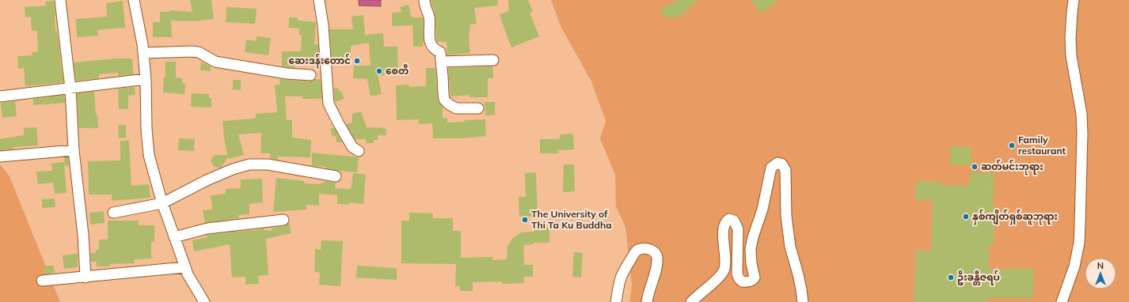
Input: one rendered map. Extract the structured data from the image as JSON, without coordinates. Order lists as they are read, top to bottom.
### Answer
{
  "places": [
    "ဆေးဒန်းတောင်",
    "စေတီ",
    "Family restaurant",
    "ဆတ်မင်းဘုရား",
    "နှစ်ကျိတ်ရှစ်ဆူဘုရား",
    "The University of Thi Ta Ku Buddha",
    "ဦးခန္တီဇရပ်"
  ],
  "north": "top"
}
